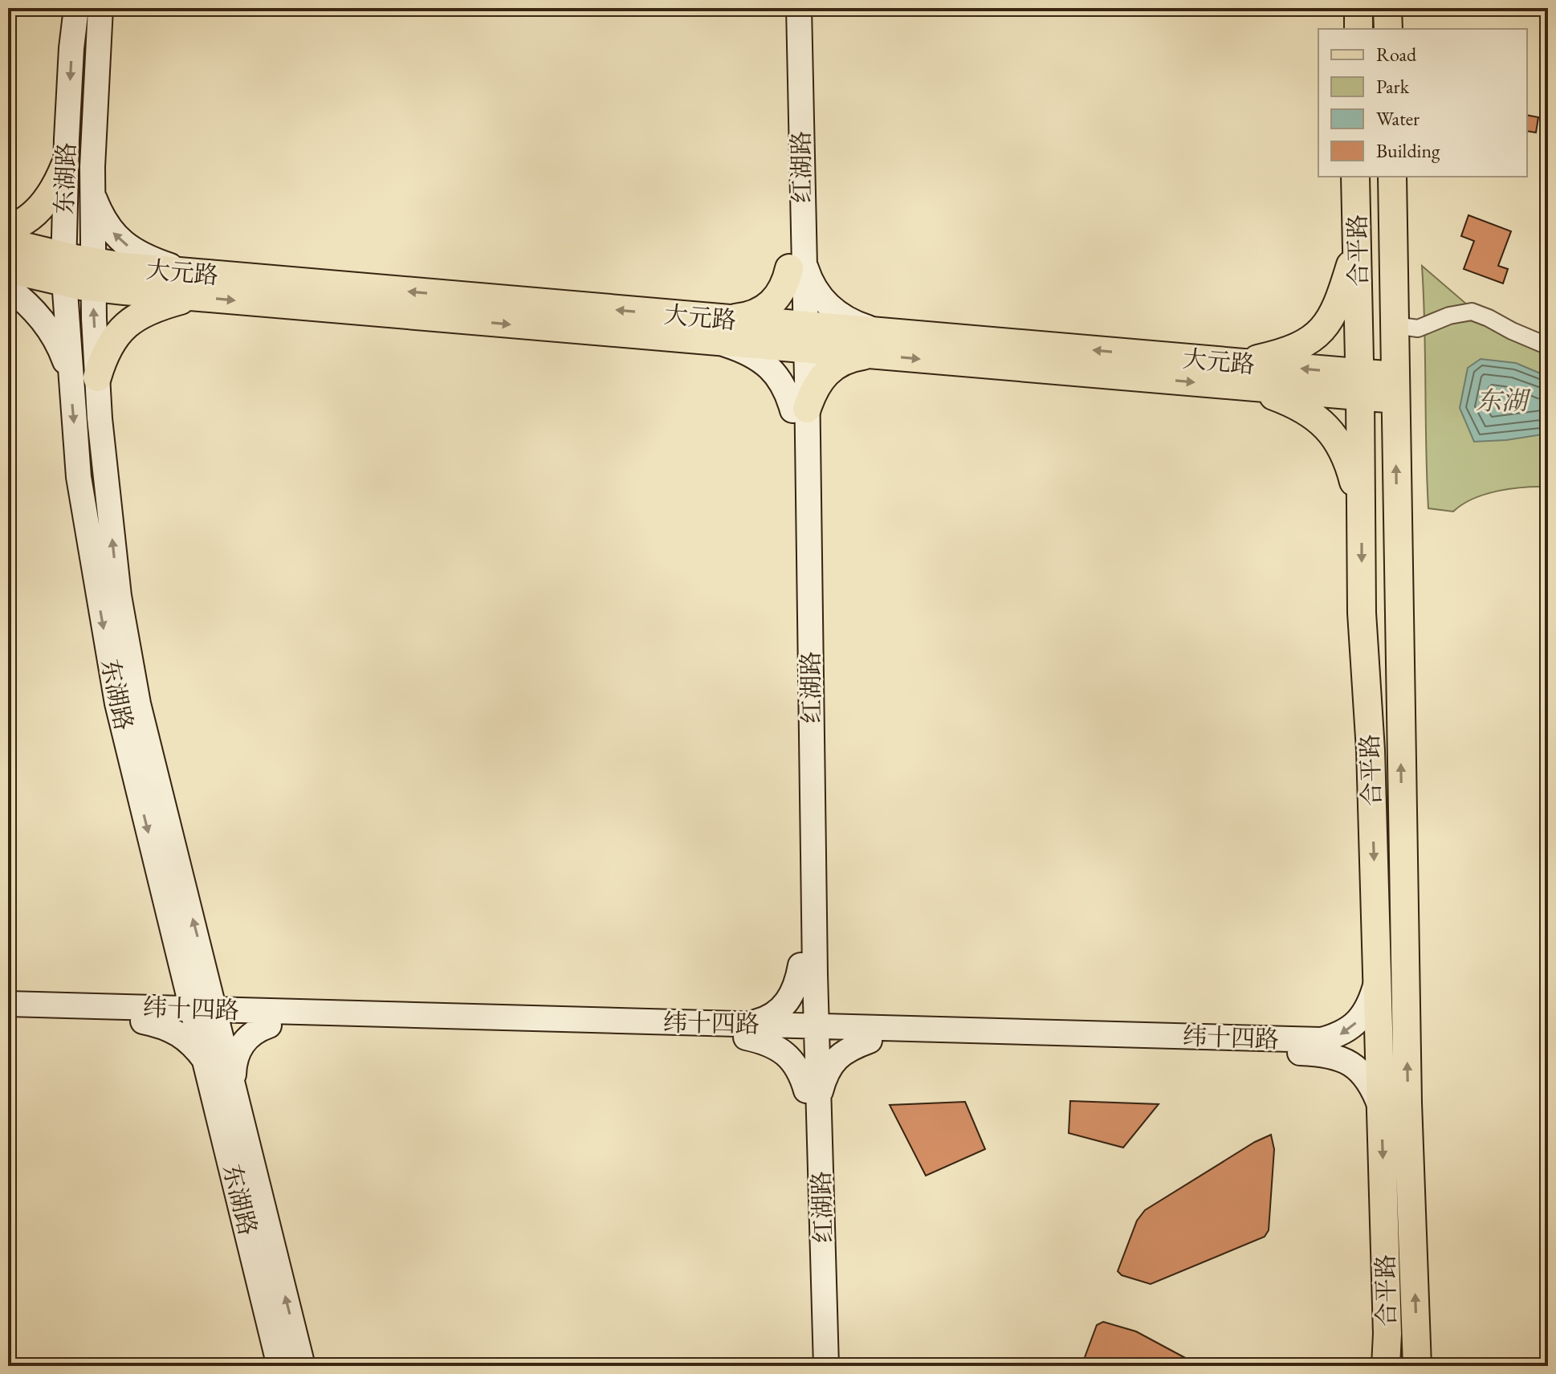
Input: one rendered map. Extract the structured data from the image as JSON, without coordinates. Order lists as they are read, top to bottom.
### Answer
{
  "streets": {
    "main road": [
      "红湖路",
      "东湖路",
      "合平路",
      "大元路",
      "纬十四路"
    ]
  },
  "crossings": [
    ["红湖路", "大元路"],
    ["红湖路", "纬十四路"],
    ["东湖路", "大元路"],
    ["东湖路", "纬十四路"],
    ["合平路", "大元路"],
    ["合平路", "纬十四路"]
  ],
  "water": ["东湖"],
  "legend": [
    "Road",
    "Park",
    "Water",
    "Building"
  ]
}
